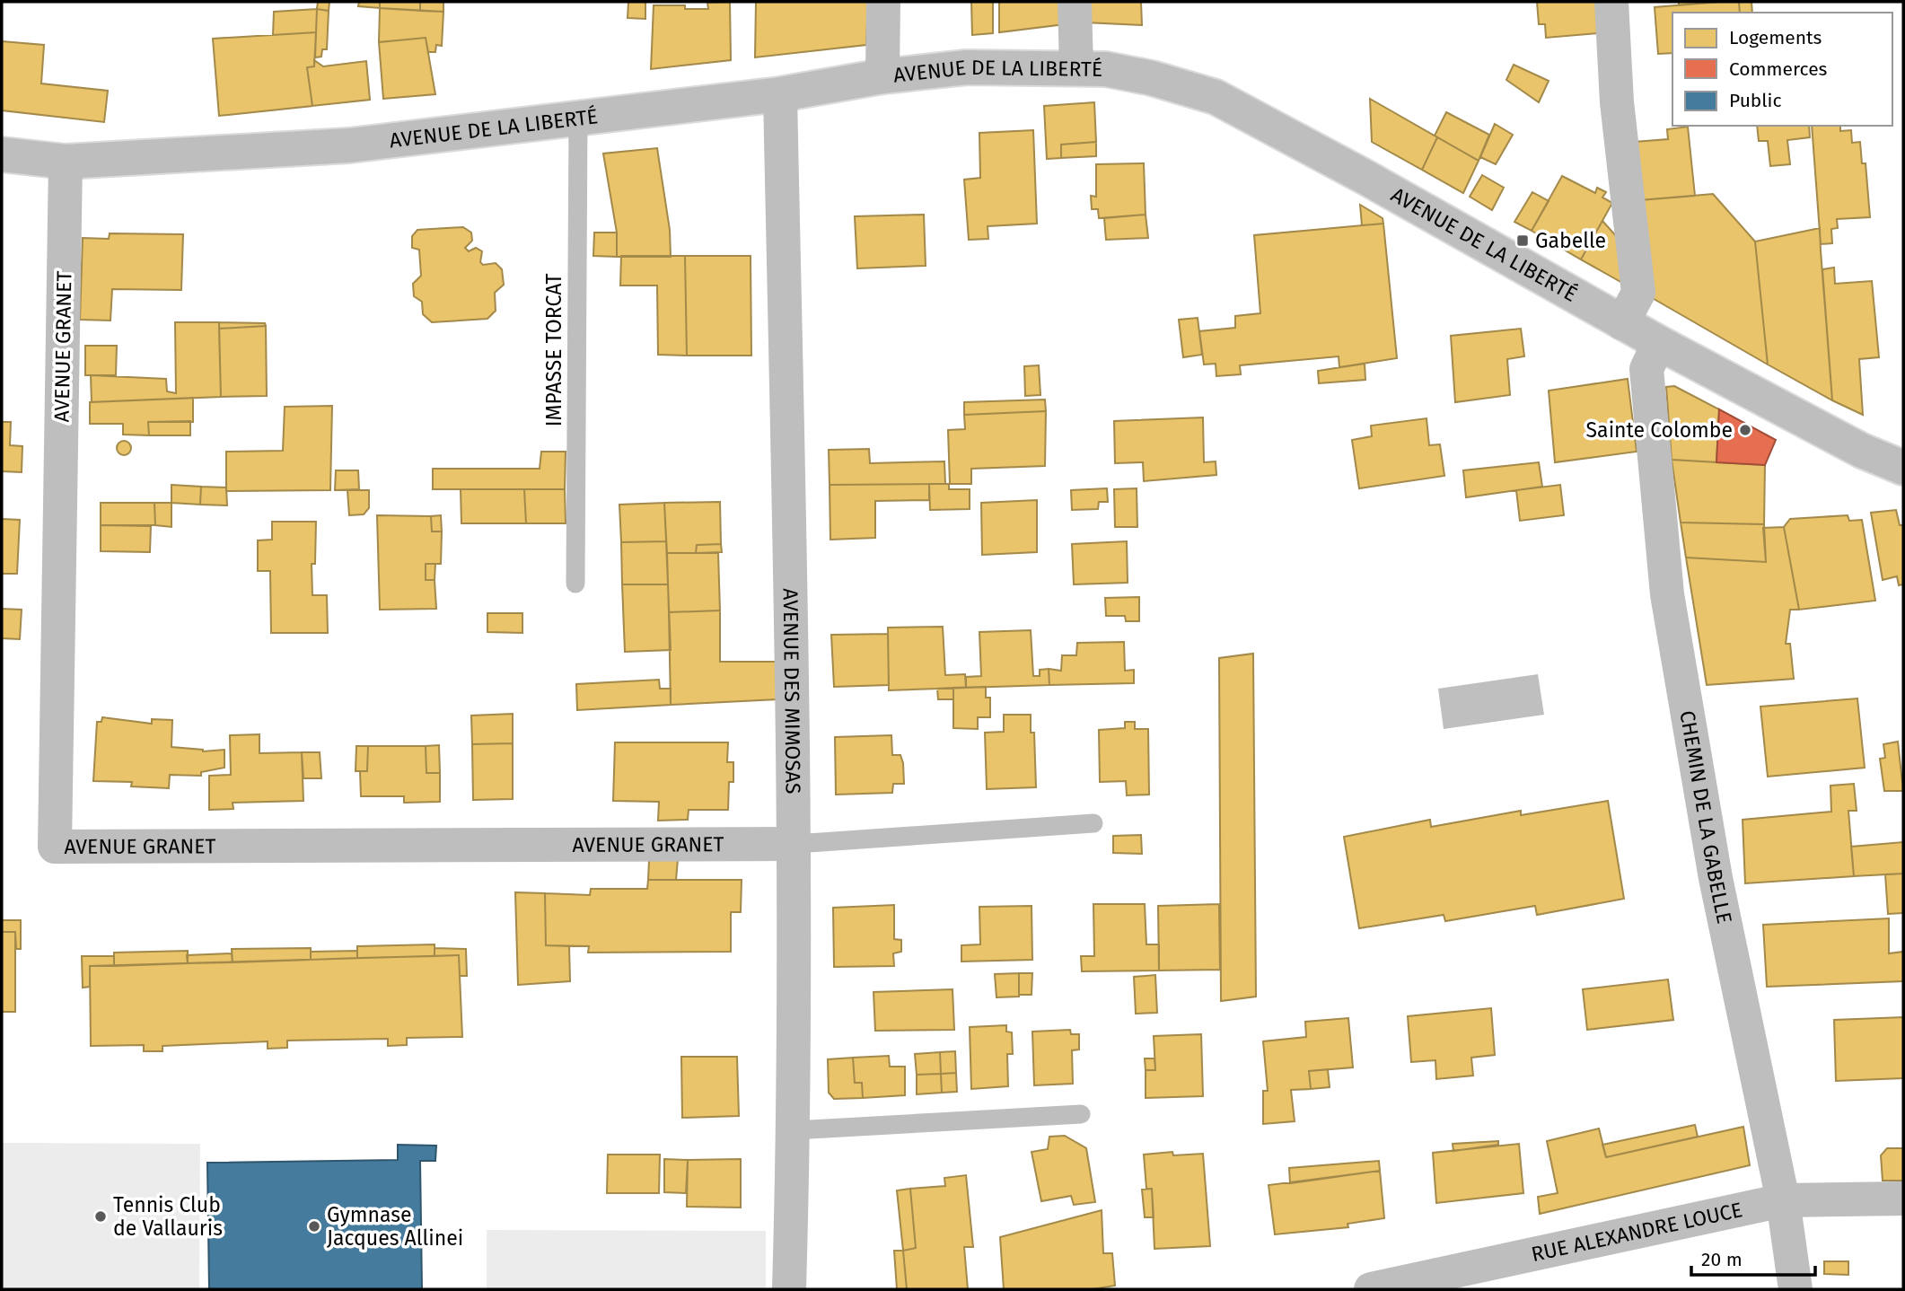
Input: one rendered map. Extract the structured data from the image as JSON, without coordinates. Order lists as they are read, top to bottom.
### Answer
{
  "streets": {
    "street": [
      "AVENUE DE LA LIBERTÉ",
      "AVENUE GRANET",
      "AVENUE DES MIMOSAS",
      "CHEMIN DE LA GABELLE",
      "RUE ALEXANDRE LOUCE"
    ],
    "lane": ["IMPASSE TORCAT"]
  },
  "crossings": [
    ["AVENUE DE LA LIBERTÉ", "AVENUE GRANET"],
    ["AVENUE DE LA LIBERTÉ", "IMPASSE TORCAT"],
    ["AVENUE DE LA LIBERTÉ", "AVENUE DES MIMOSAS"],
    ["AVENUE DE LA LIBERTÉ", "CHEMIN DE LA GABELLE"],
    ["AVENUE GRANET", "AVENUE DES MIMOSAS"],
    ["CHEMIN DE LA GABELLE", "RUE ALEXANDRE LOUCE"]
  ],
  "places": {
    "transit": ["Gabelle"],
    "other": ["Sainte Colombe", "Tennis Club de Vallauris", "Gymnase Jacques Allinei"]
  },
  "legend": ["Logements", "Commerces", "Public"],
  "scale_bar": "20 m"
}
